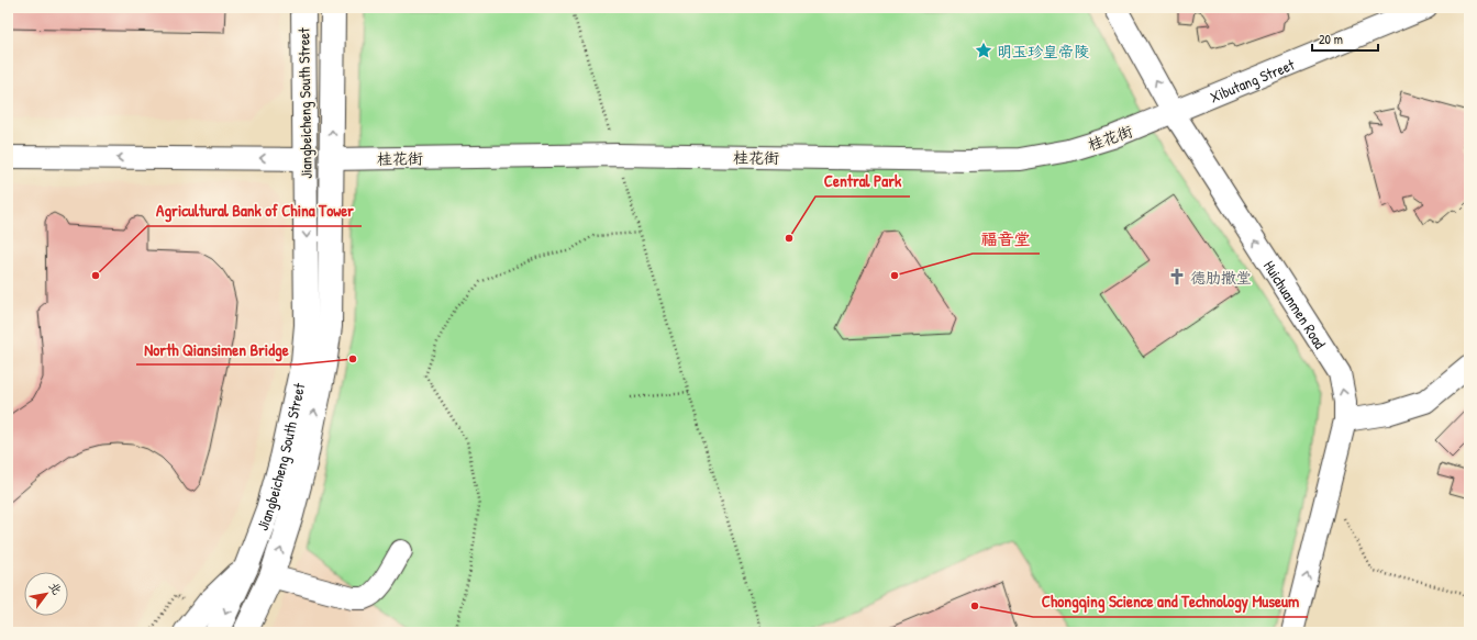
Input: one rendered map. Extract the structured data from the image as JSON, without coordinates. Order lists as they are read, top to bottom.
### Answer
{
  "streets": {
    "main road": ["Jiangbeicheng South Street"],
    "street": ["Xibutang Street", "桂花街", "Huichuanmen Road"]
  },
  "crossings": [
    ["Xibutang Street", "桂花街"],
    ["Xibutang Street", "Huichuanmen Road"],
    ["Jiangbeicheng South Street", "桂花街"],
    ["桂花街", "Huichuanmen Road"]
  ],
  "one_way": ["Huichuanmen Road"],
  "places": {
    "place": ["明玉珍皇帝陵"],
    "other": [
      "Central Park",
      "Agricultural Bank of China Tower",
      "福音堂",
      "North Qiansimen Bridge",
      "Chongqing Science and Technology Museum"
    ],
    "church": ["德肋撒堂"]
  },
  "scale_bar": "20 m",
  "north": "top right"
}
